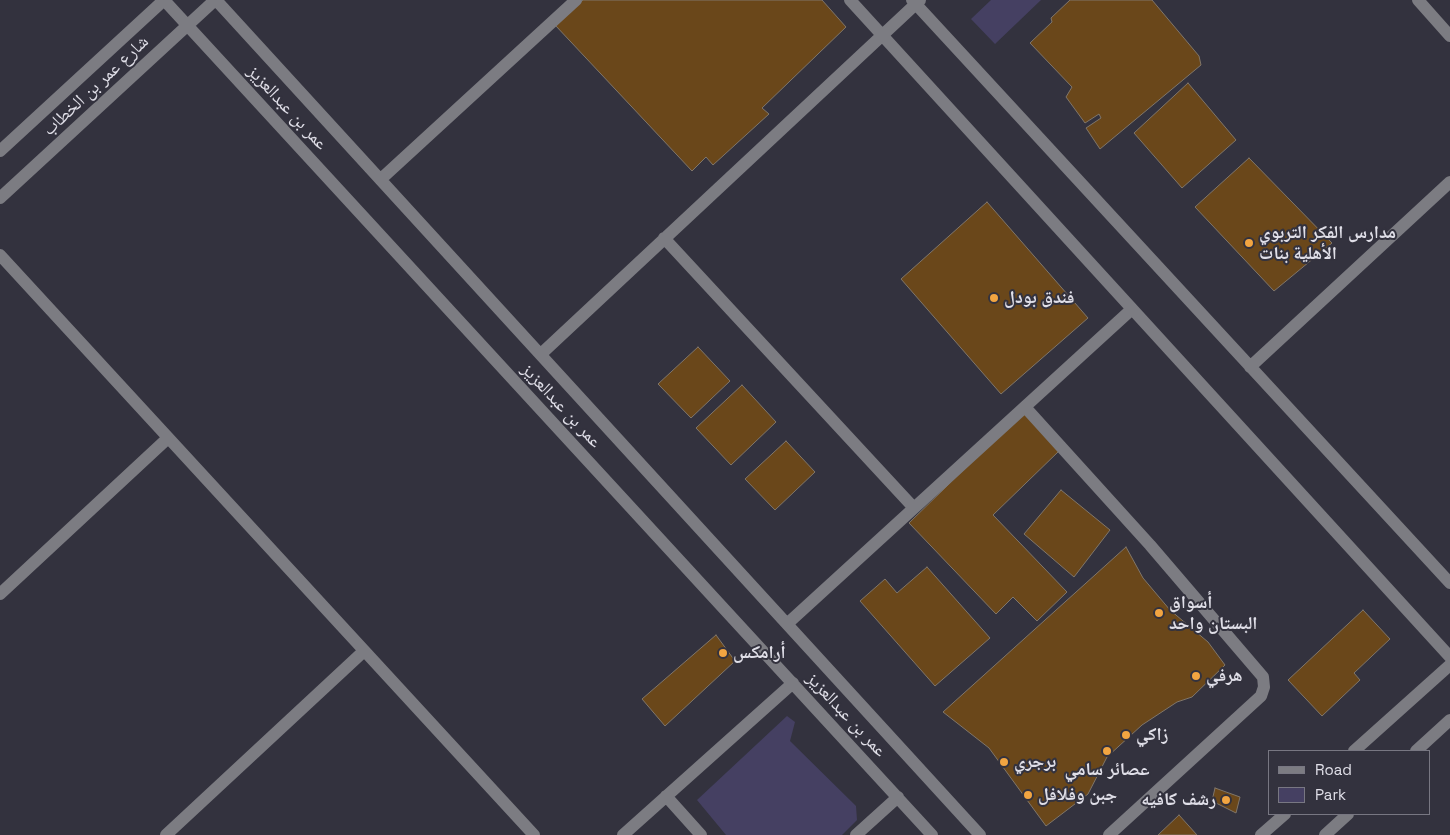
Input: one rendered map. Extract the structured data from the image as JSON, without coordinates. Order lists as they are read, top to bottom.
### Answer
{
  "streets": {
    "street": ["شارع عمر بن الخطاب", "عمر بن عبدالعزيز"]
  },
  "crossings": [
    ["شارع عمر بن الخطاب", "عمر بن عبدالعزيز"]
  ],
  "places": [
    "مدارس الفكر التربوي الأهلية بنات",
    "فندق بودل",
    "أسواق البستان واحد",
    "أرامكس",
    "هرفي",
    "زاكي",
    "عصائر سامي",
    "برجري",
    "جبن وفلافل",
    "رشف كافيه"
  ],
  "legend": ["Road", "Park"]
}
